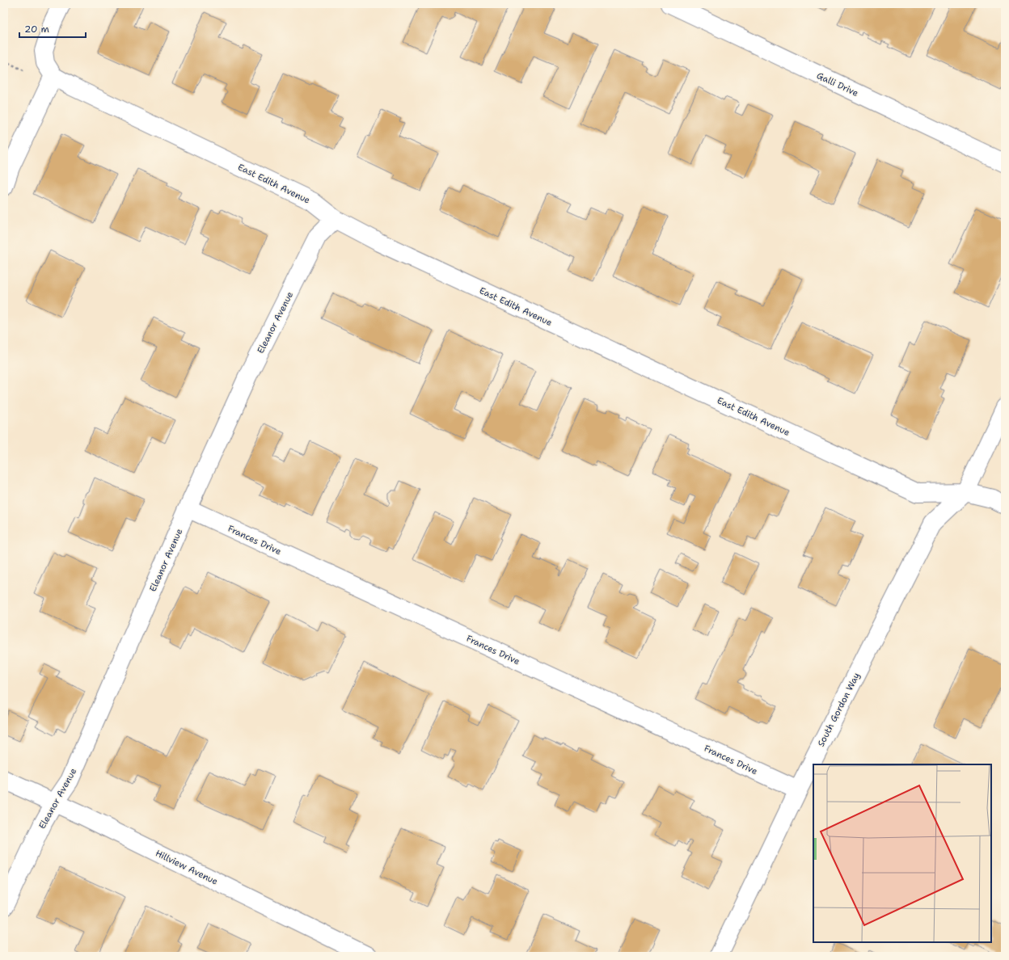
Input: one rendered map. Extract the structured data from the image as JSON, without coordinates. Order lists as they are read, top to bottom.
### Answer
{
  "streets": {
    "street": [
      "Galli Drive",
      "East Edith Avenue",
      "Eleanor Avenue",
      "Frances Drive",
      "South Gordon Way",
      "Hillview Avenue"
    ]
  },
  "crossings": [
    ["East Edith Avenue", "Eleanor Avenue"],
    ["East Edith Avenue", "South Gordon Way"],
    ["Eleanor Avenue", "Frances Drive"],
    ["Eleanor Avenue", "Hillview Avenue"],
    ["Frances Drive", "South Gordon Way"]
  ],
  "scale_bar": "20 m"
}
